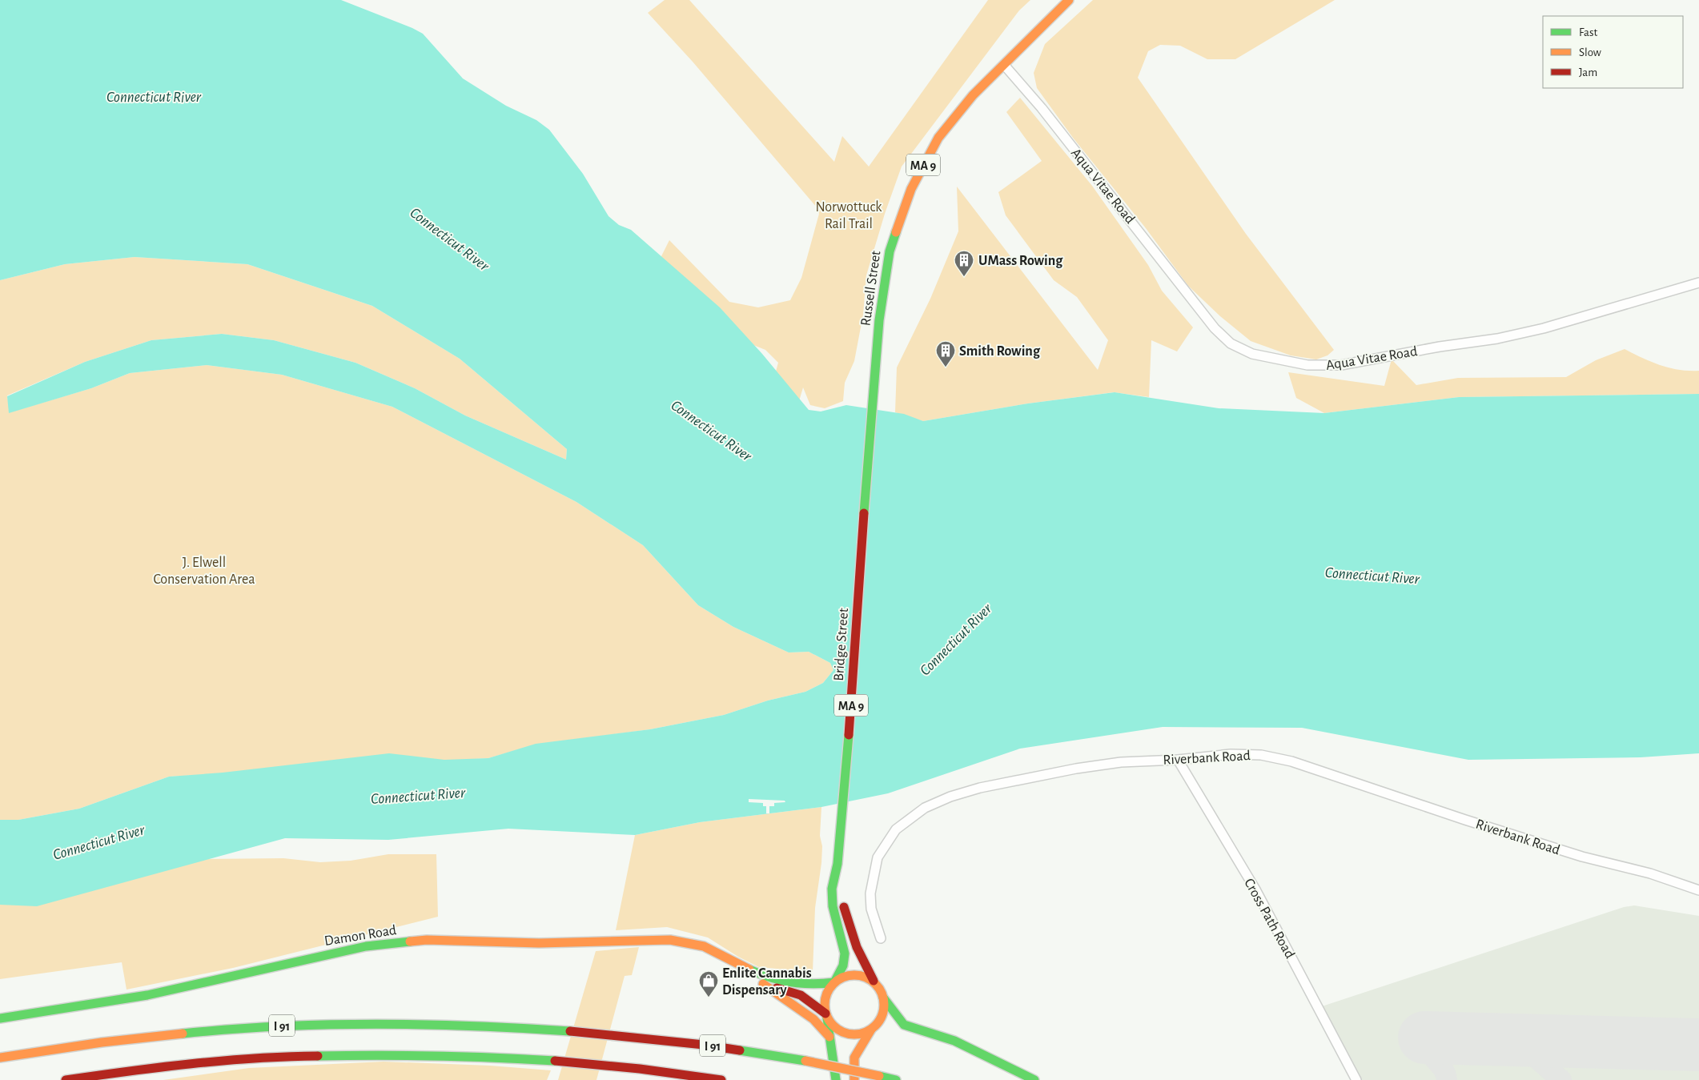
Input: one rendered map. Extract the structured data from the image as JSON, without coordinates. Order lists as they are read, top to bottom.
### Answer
{
  "streets": {
    "main road": [
      "MA 9",
      "Russell Street",
      "Bridge Street",
      "Damon Road",
      "I 91"
    ],
    "street": ["Aqua Vitae Road", "Riverbank Road", "Cross Path Road"]
  },
  "crossings": [
    ["Aqua Vitae Road", "Russell Street"],
    ["Russell Street", "Bridge Street"],
    ["Bridge Street", "Damon Road"],
    ["Riverbank Road", "Cross Path Road"]
  ],
  "water": ["Connecticut River"],
  "parks": ["Norwottuck Rail Trail", "J. Elwell Conservation Area"],
  "places": {
    "building": ["UMass Rowing", "Smith Rowing"],
    "shop": ["Enlite Cannabis Dispensary"]
  },
  "legend": ["Fast", "Slow", "Jam"]
}
